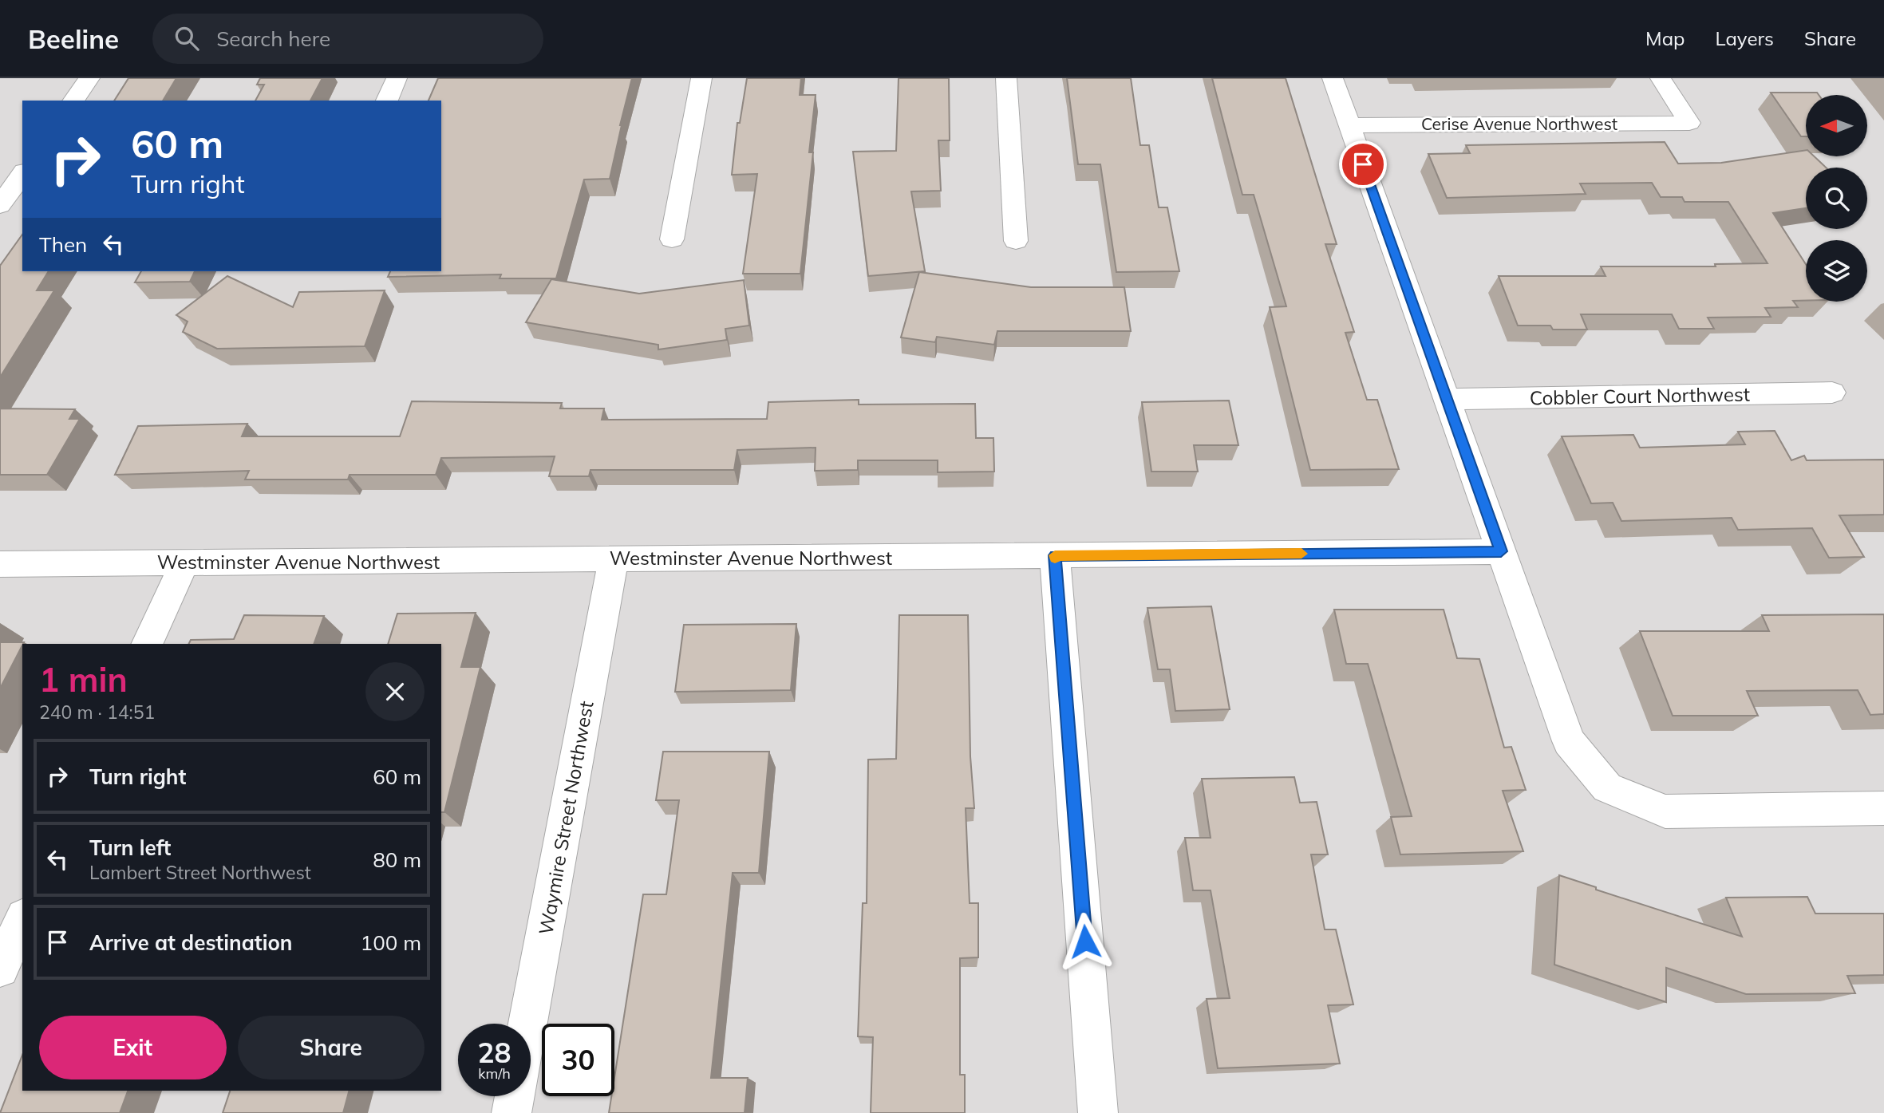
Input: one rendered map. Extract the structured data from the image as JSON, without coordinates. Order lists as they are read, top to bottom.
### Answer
{
  "streets": {
    "street": [
      "Cerise Avenue Northwest",
      "Cobbler Court Northwest",
      "Westminster Avenue Northwest",
      "Waymire Street Northwest"
    ]
  },
  "crossings": [
    ["Westminster Avenue Northwest", "Waymire Street Northwest"]
  ],
  "north": "left",
  "page": {
    "header": "Beeline",
    "search": "Search here",
    "nav": ["Map", "Layers", "Share"],
    "turn": ["60 m", "Turn right"],
    "then": "Then",
    "heading": ["1 min", "240 m · 14:51"],
    "list": [
      {
        "name": "Turn right",
        "value": "60 m"
      },
      {
        "name": "Turn left",
        "note": "Lambert Street Northwest",
        "value": "80 m"
      },
      {
        "name": "Arrive at destination",
        "value": "100 m"
      }
    ],
    "buttons": ["Exit", "Share"],
    "speed": "28 km/h",
    "limit": "30"
  }
}
